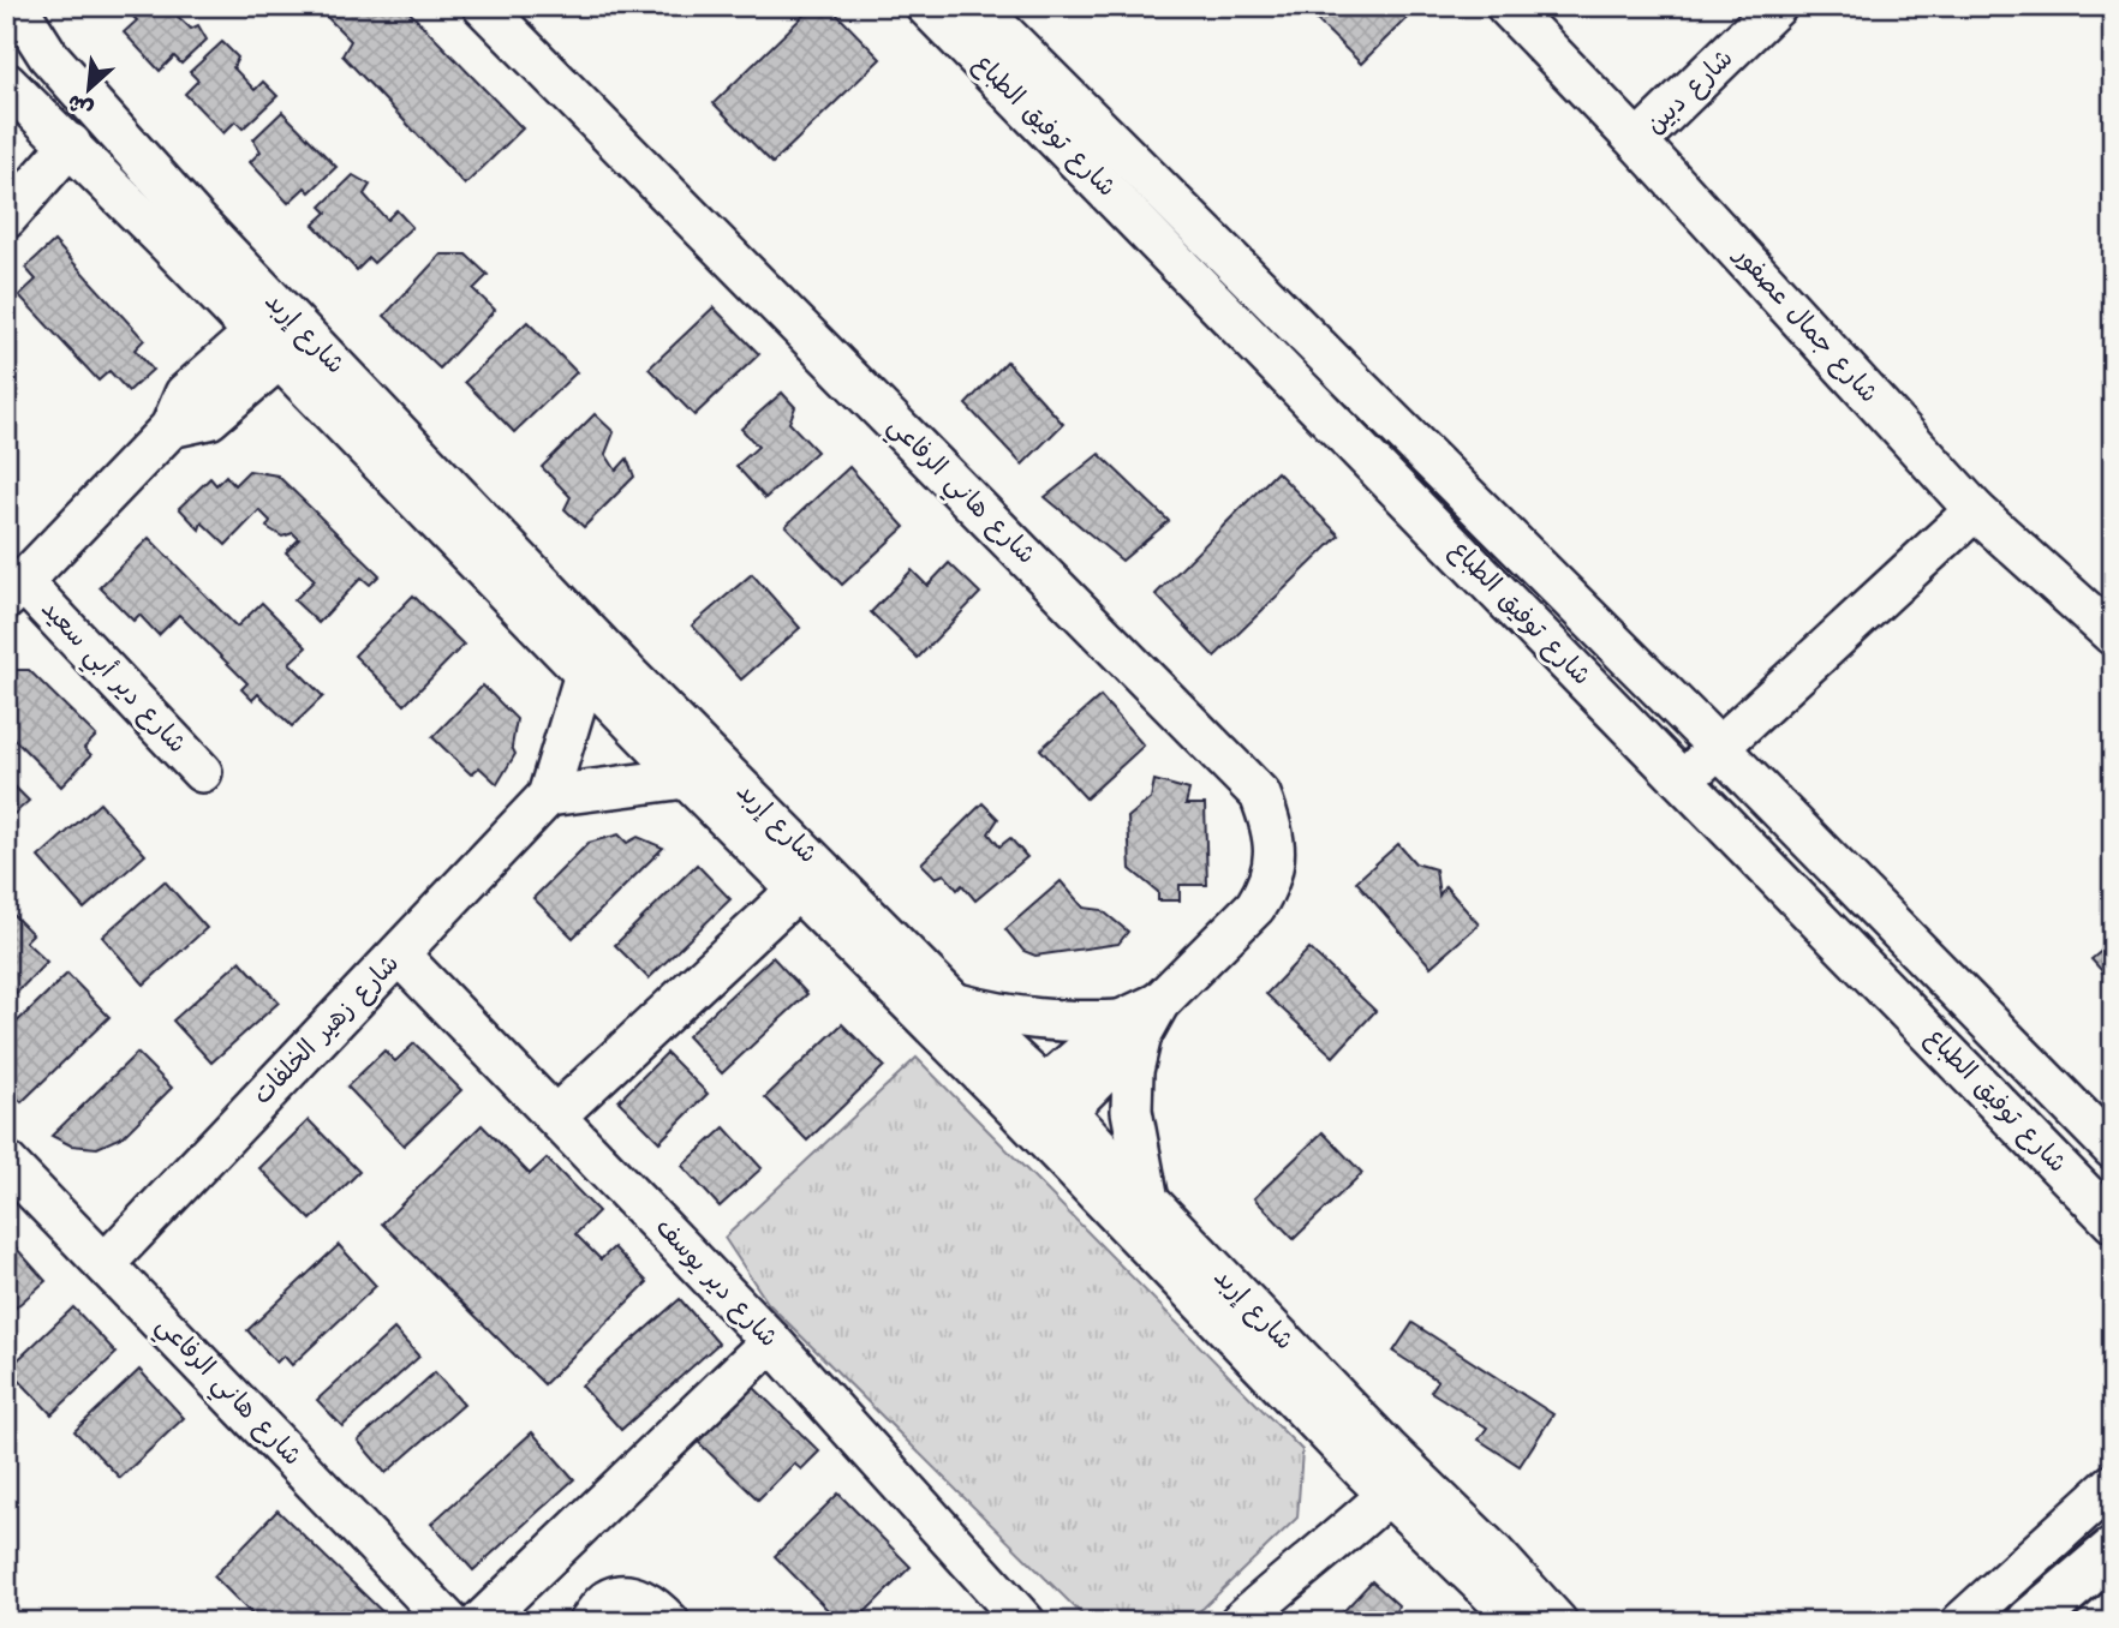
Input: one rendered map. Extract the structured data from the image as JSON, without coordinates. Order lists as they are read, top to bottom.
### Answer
{
  "streets": {
    "street": [
      "شارع دبين",
      "شارع توفيق الطباع",
      "شارع جمال عصفور",
      "شارع إربد",
      "شارع هاني الرفاعي",
      "شارع دير أبي سعيد",
      "شارع زهير الخلفات",
      "شارع دير يوسف"
    ]
  },
  "crossings": [
    ["شارع دبين", "شارع جمال عصفور"],
    ["شارع إربد", "شارع هاني الرفاعي"],
    ["شارع إربد", "شارع دير أبي سعيد"],
    ["شارع إربد", "شارع زهير الخلفات"],
    ["شارع هاني الرفاعي", "شارع زهير الخلفات"],
    ["شارع زهير الخلفات", "شارع دير يوسف"]
  ],
  "north": "bottom left"
}
